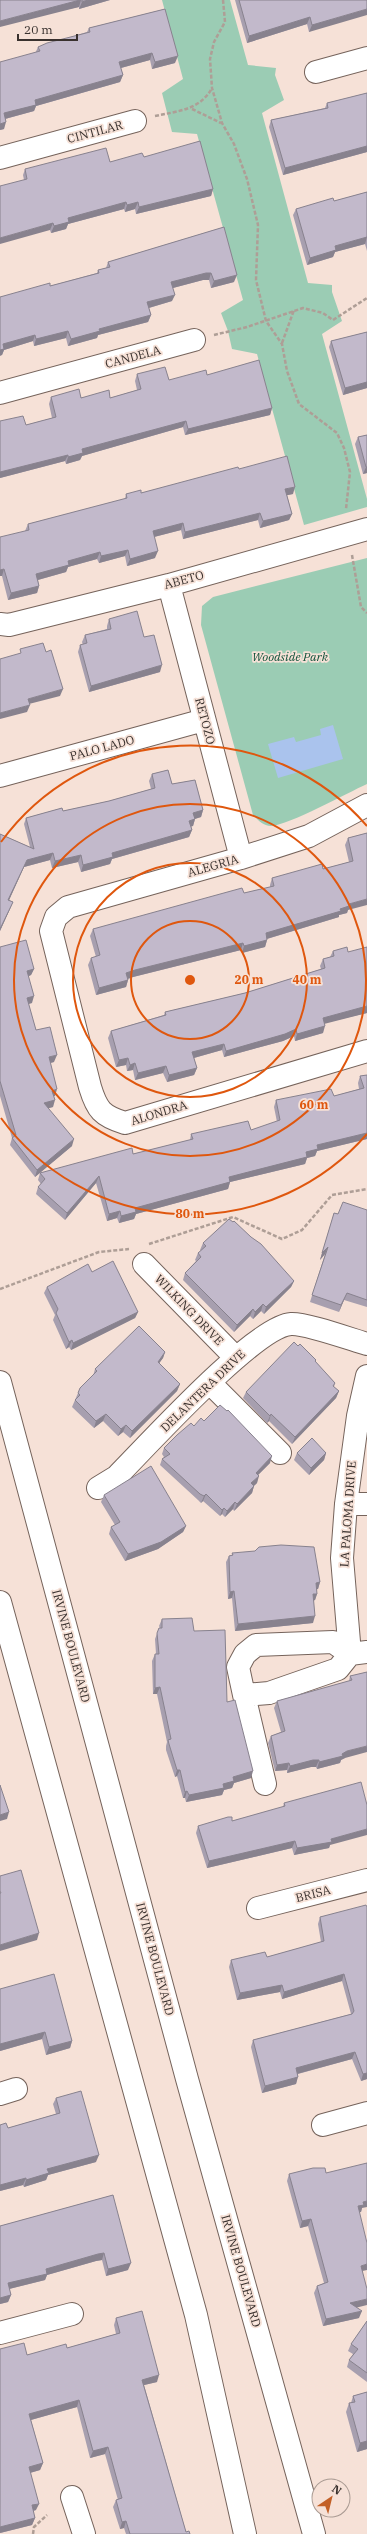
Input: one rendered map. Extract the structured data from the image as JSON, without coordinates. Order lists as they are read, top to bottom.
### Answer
{
  "streets": {
    "street": [
      "CINTILAR",
      "CANDELA",
      "ABETO",
      "RETOZO",
      "PALO LADO",
      "ALEGRIA",
      "ALONDRA",
      "WILKING DRIVE",
      "DELANTERA DRIVE",
      "LA PALOMA DRIVE",
      "IRVINE BOULEVARD",
      "BRISA"
    ]
  },
  "crossings": [
    ["ABETO", "RETOZO"],
    ["RETOZO", "PALO LADO"],
    ["RETOZO", "ALEGRIA"],
    ["ALEGRIA", "ALONDRA"],
    ["WILKING DRIVE", "DELANTERA DRIVE"]
  ],
  "parks": ["Woodside Park"],
  "scale_bar": "20 m",
  "north": "top right",
  "rings": [
    "20 m",
    "40 m",
    "60 m",
    "80 m"
  ]
}
